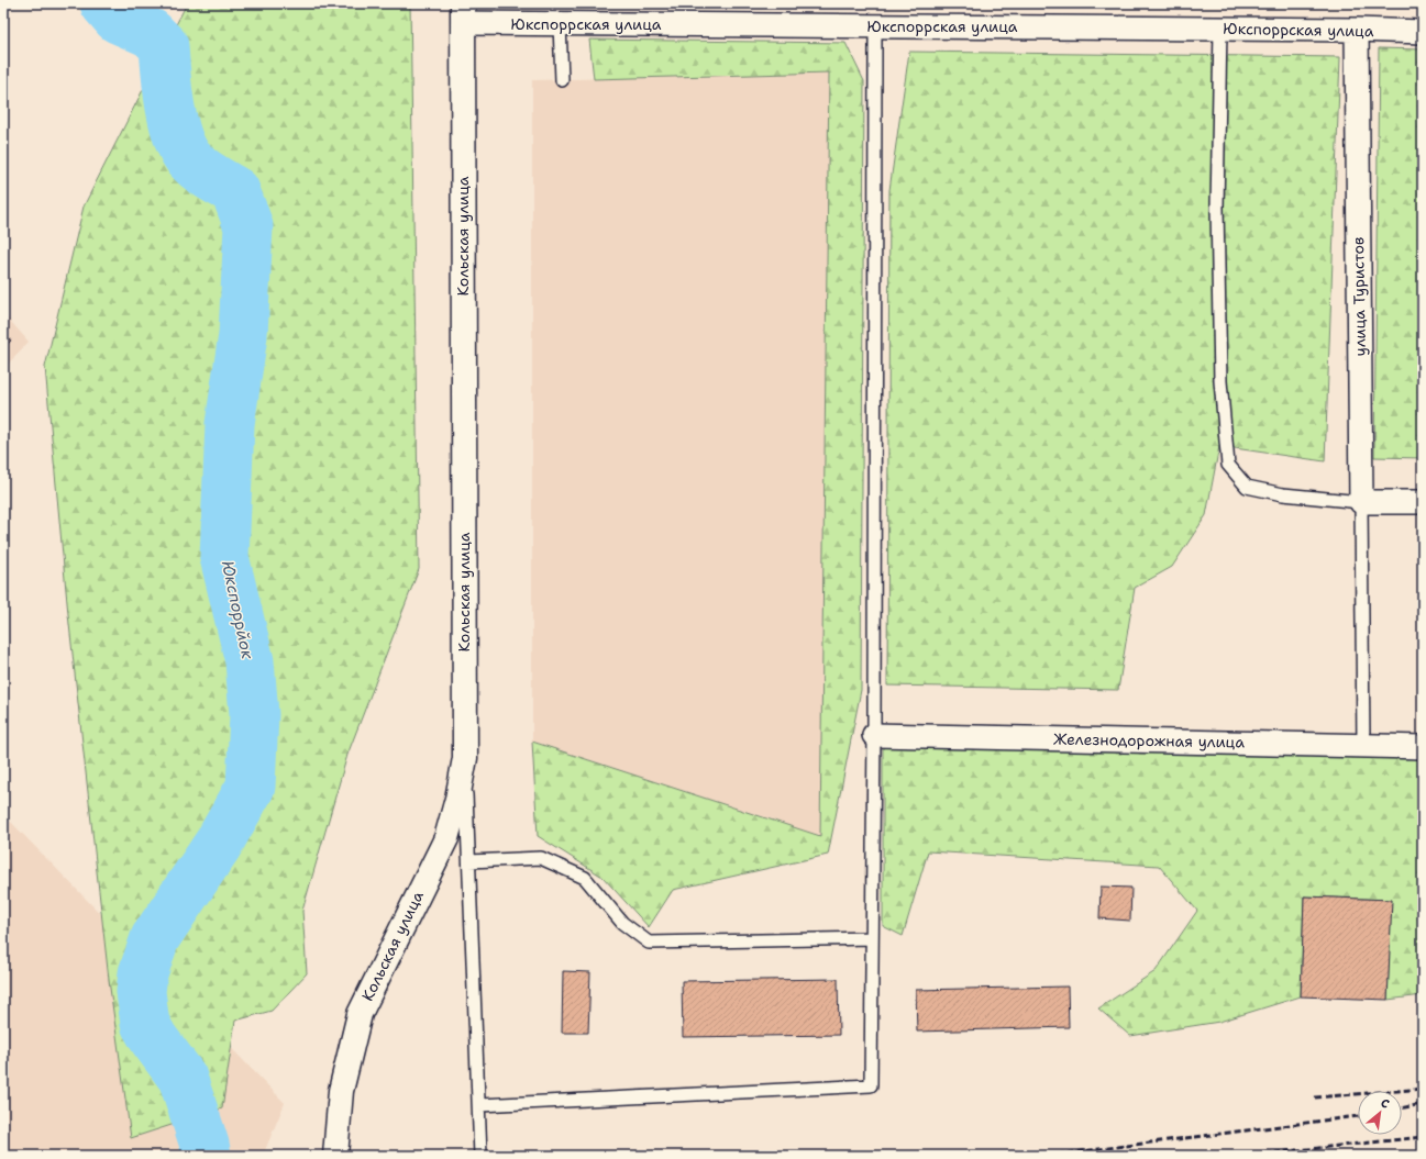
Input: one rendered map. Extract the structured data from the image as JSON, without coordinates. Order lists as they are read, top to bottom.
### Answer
{
  "streets": {
    "street": [
      "Юкспоррская улица",
      "Кольская улица",
      "улица Туристов",
      "Железнодорожная улица"
    ]
  },
  "crossings": [
    ["Юкспоррская улица", "Кольская улица"],
    ["Юкспоррская улица", "улица Туристов"]
  ],
  "water": ["Юкспоррйок"],
  "north": "top right"
}
